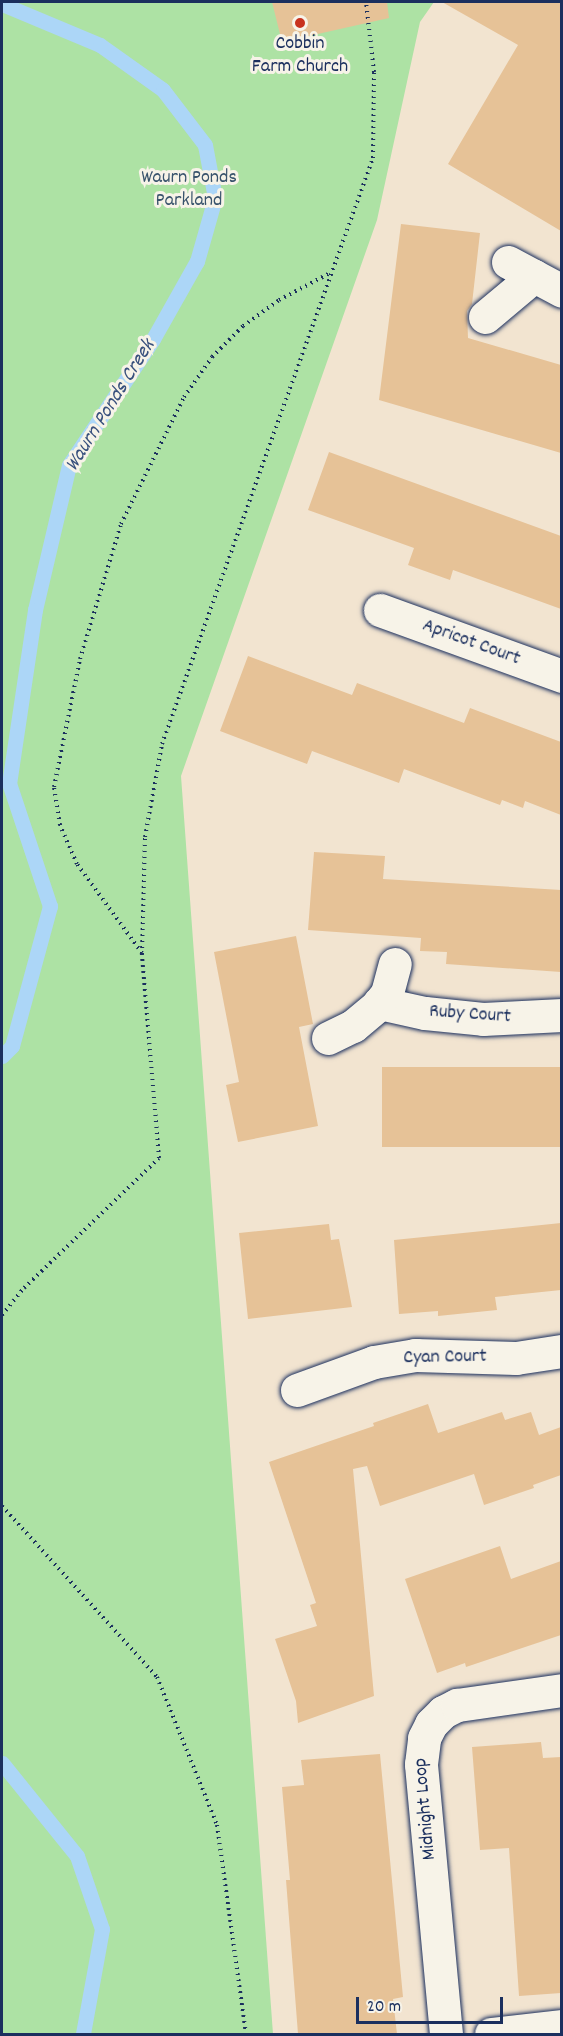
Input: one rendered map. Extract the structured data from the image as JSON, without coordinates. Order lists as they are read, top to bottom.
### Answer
{
  "streets": {
    "street": [
      "Apricot Court",
      "Ruby Court",
      "Cyan Court",
      "Midnight Loop"
    ]
  },
  "water": ["Waurn Ponds Creek"],
  "parks": ["Waurn Ponds Parkland"],
  "places": ["Cobbin Farm Church"],
  "scale_bar": "20 m"
}
